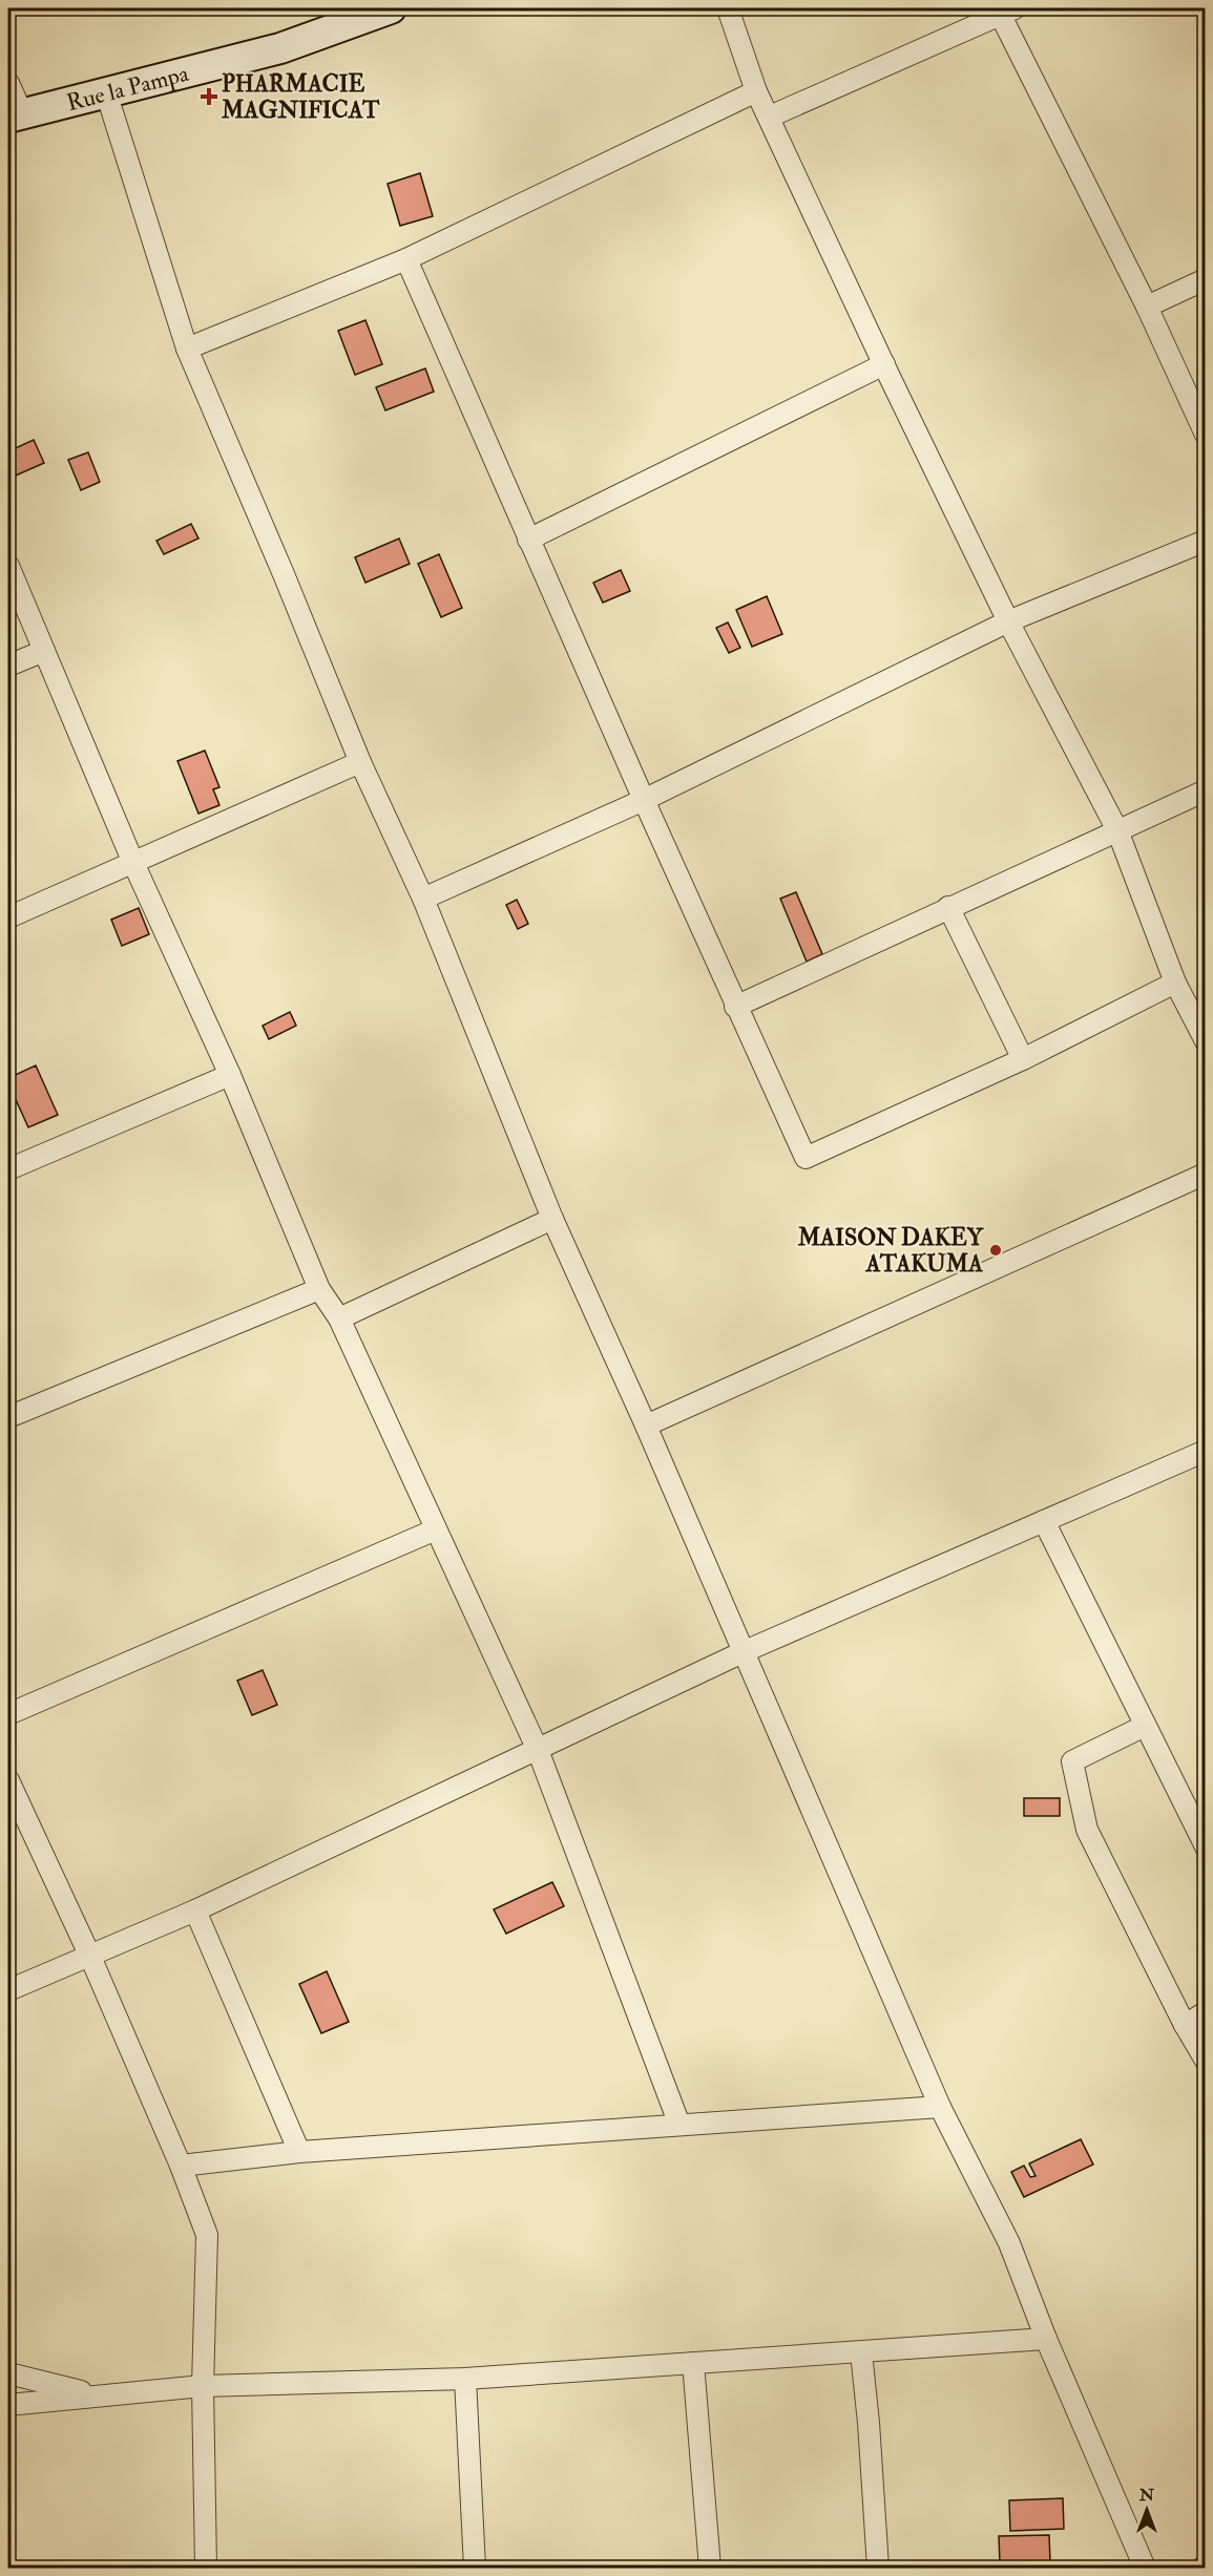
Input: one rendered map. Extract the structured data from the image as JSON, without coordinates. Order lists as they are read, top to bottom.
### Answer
{
  "streets": {
    "street": ["Rue la Pampa"]
  },
  "places": {
    "health": ["PHARMACIE MAGNIFICAT"],
    "other": ["MAISON DAKEY ATAKUMA"]
  },
  "north": "top"
}
